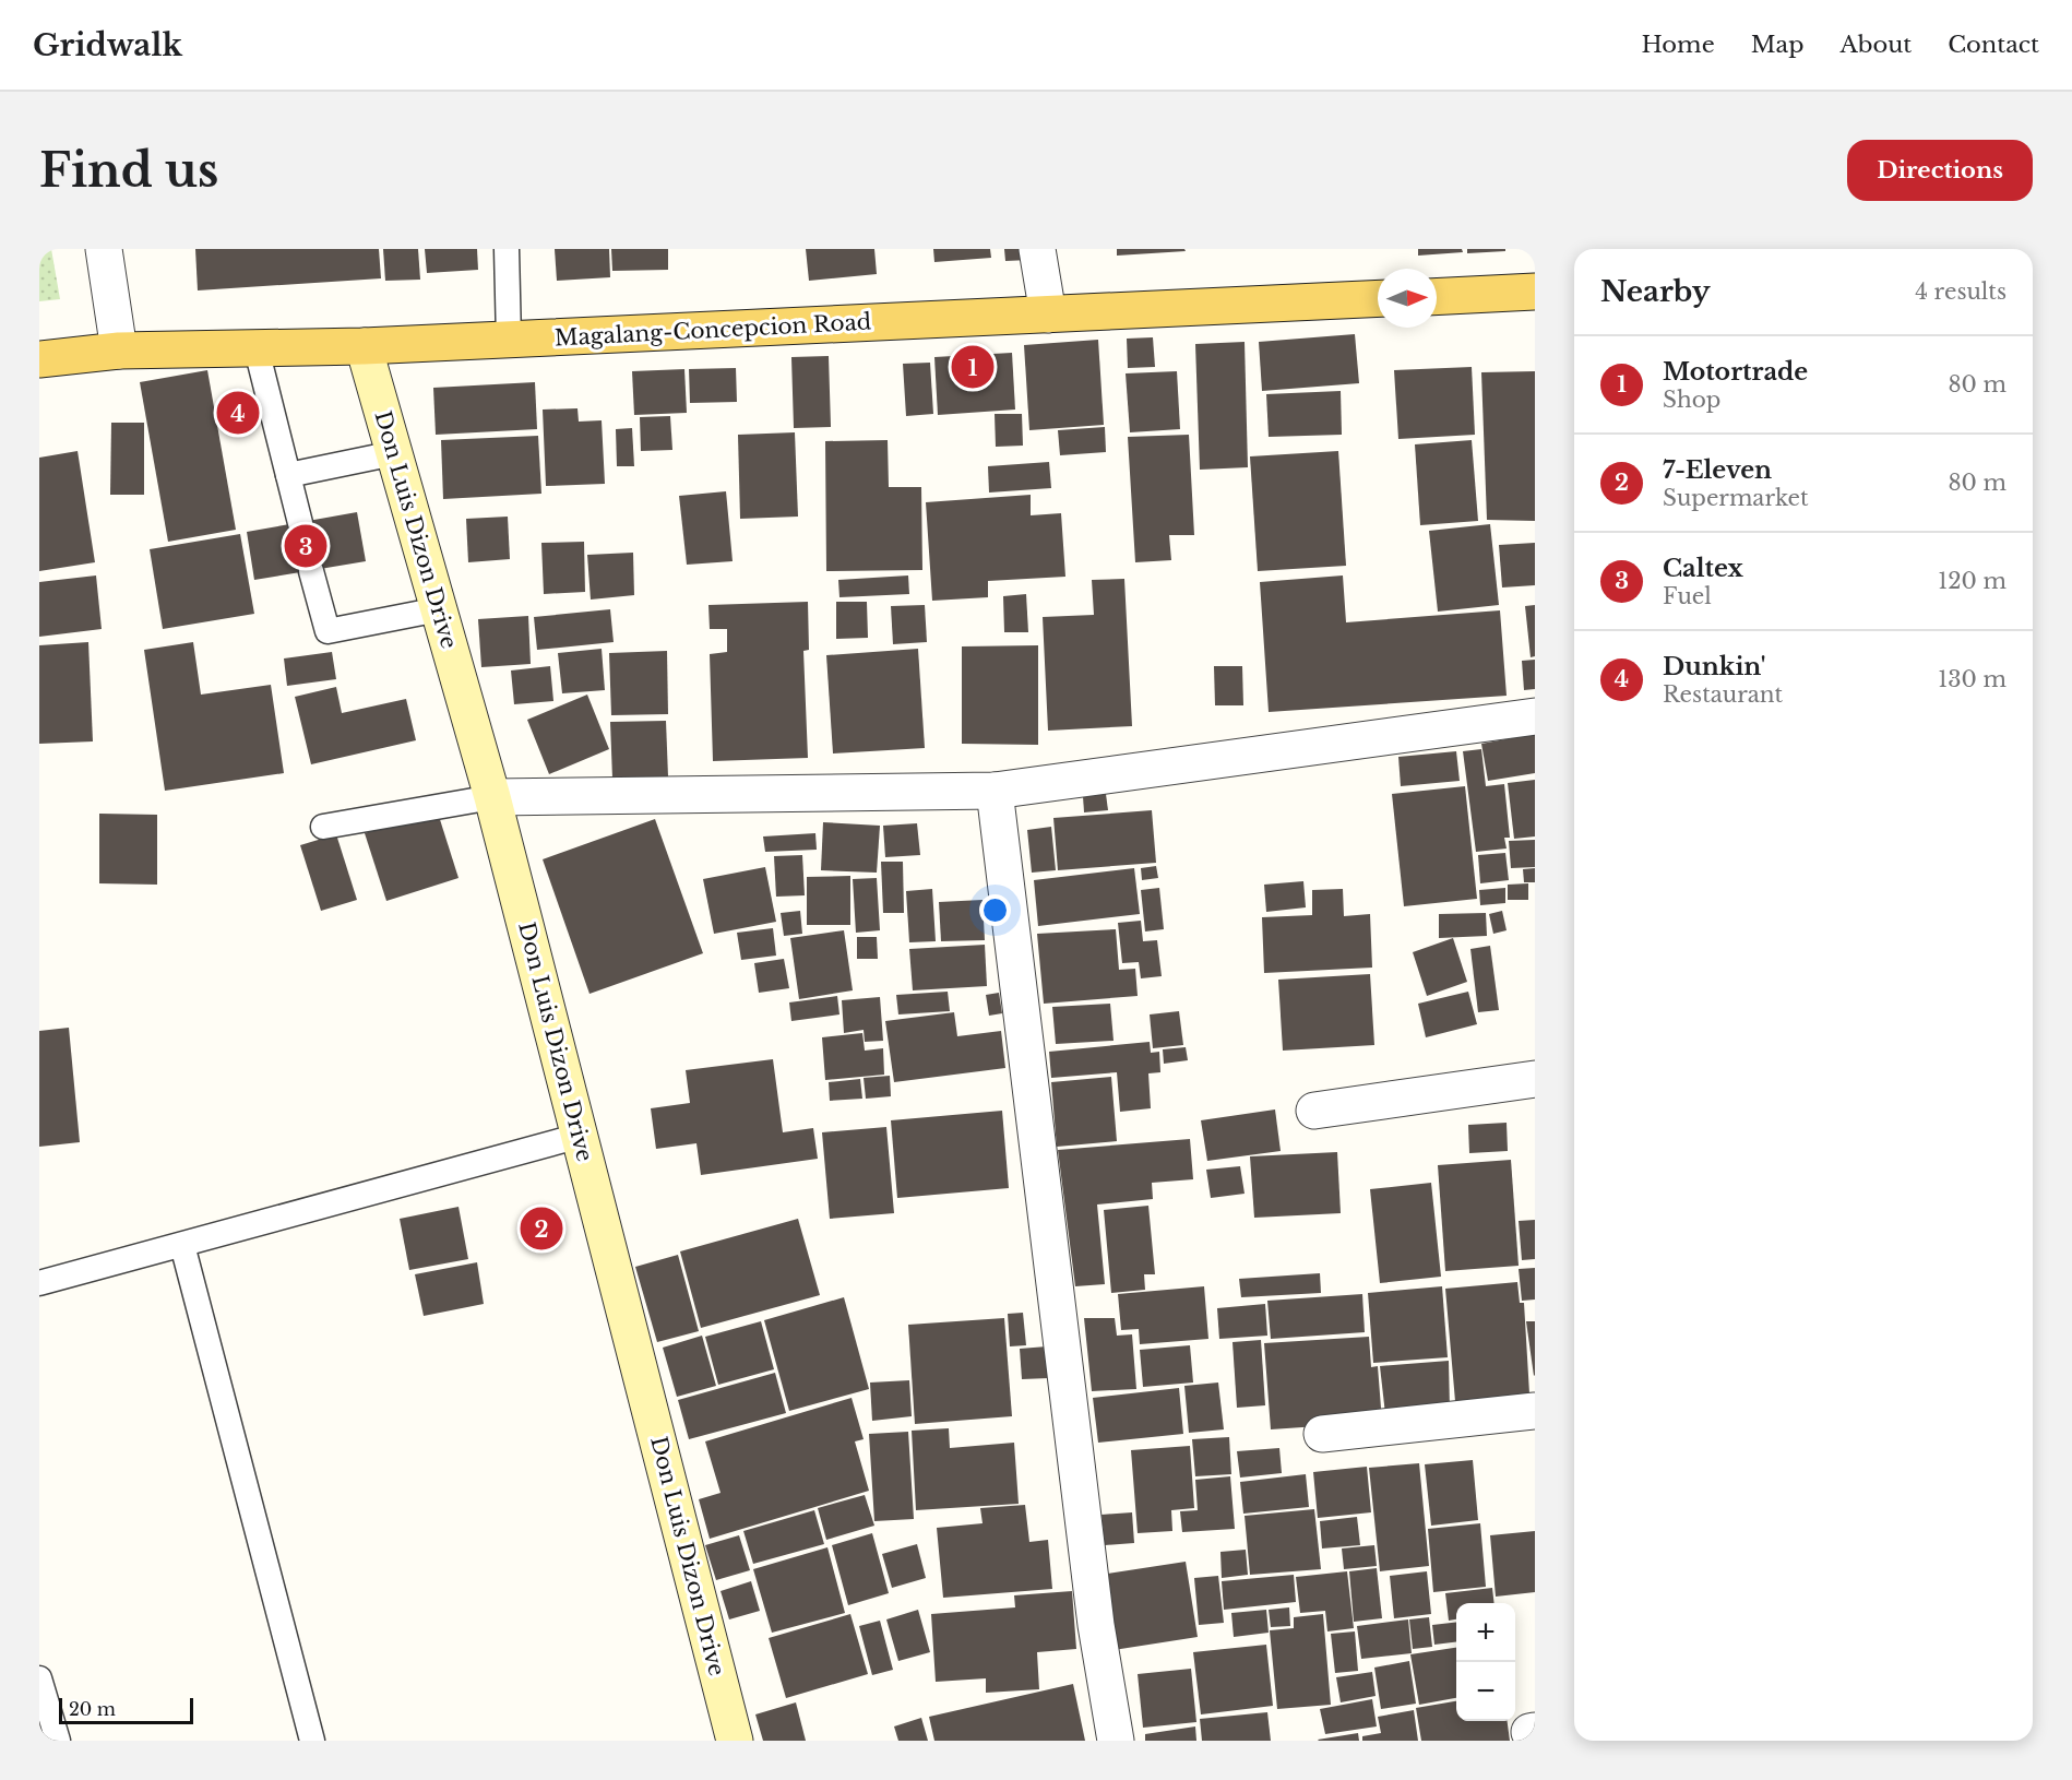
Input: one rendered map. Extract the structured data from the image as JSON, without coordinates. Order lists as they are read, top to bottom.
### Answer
{
  "streets": {
    "main road": ["Magalang-Concepcion Road"],
    "street": ["Don Luis Dizon Drive"]
  },
  "crossings": [
    ["Magalang-Concepcion Road", "Don Luis Dizon Drive"]
  ],
  "scale_bar": "20 m",
  "north": "right",
  "page": {
    "header": "Gridwalk",
    "nav": [
      "Home",
      "Map",
      "About",
      "Contact"
    ],
    "buttons": "Directions",
    "title": "Find us",
    "heading": ["Nearby", "4 results"],
    "list": [
      {
        "mark": "1",
        "name": "Motortrade",
        "note": "Shop",
        "value": "80 m"
      },
      {
        "mark": "2",
        "name": "7-Eleven",
        "note": "Supermarket",
        "value": "80 m"
      },
      {
        "mark": "3",
        "name": "Caltex",
        "note": "Fuel",
        "value": "120 m"
      },
      {
        "mark": "4",
        "name": "Dunkin'",
        "note": "Restaurant",
        "value": "130 m"
      }
    ],
    "pins": [
      "1",
      "4",
      "3",
      "2"
    ],
    "map_buttons": ["+", "−"],
    "scale": "20 m"
  }
}
